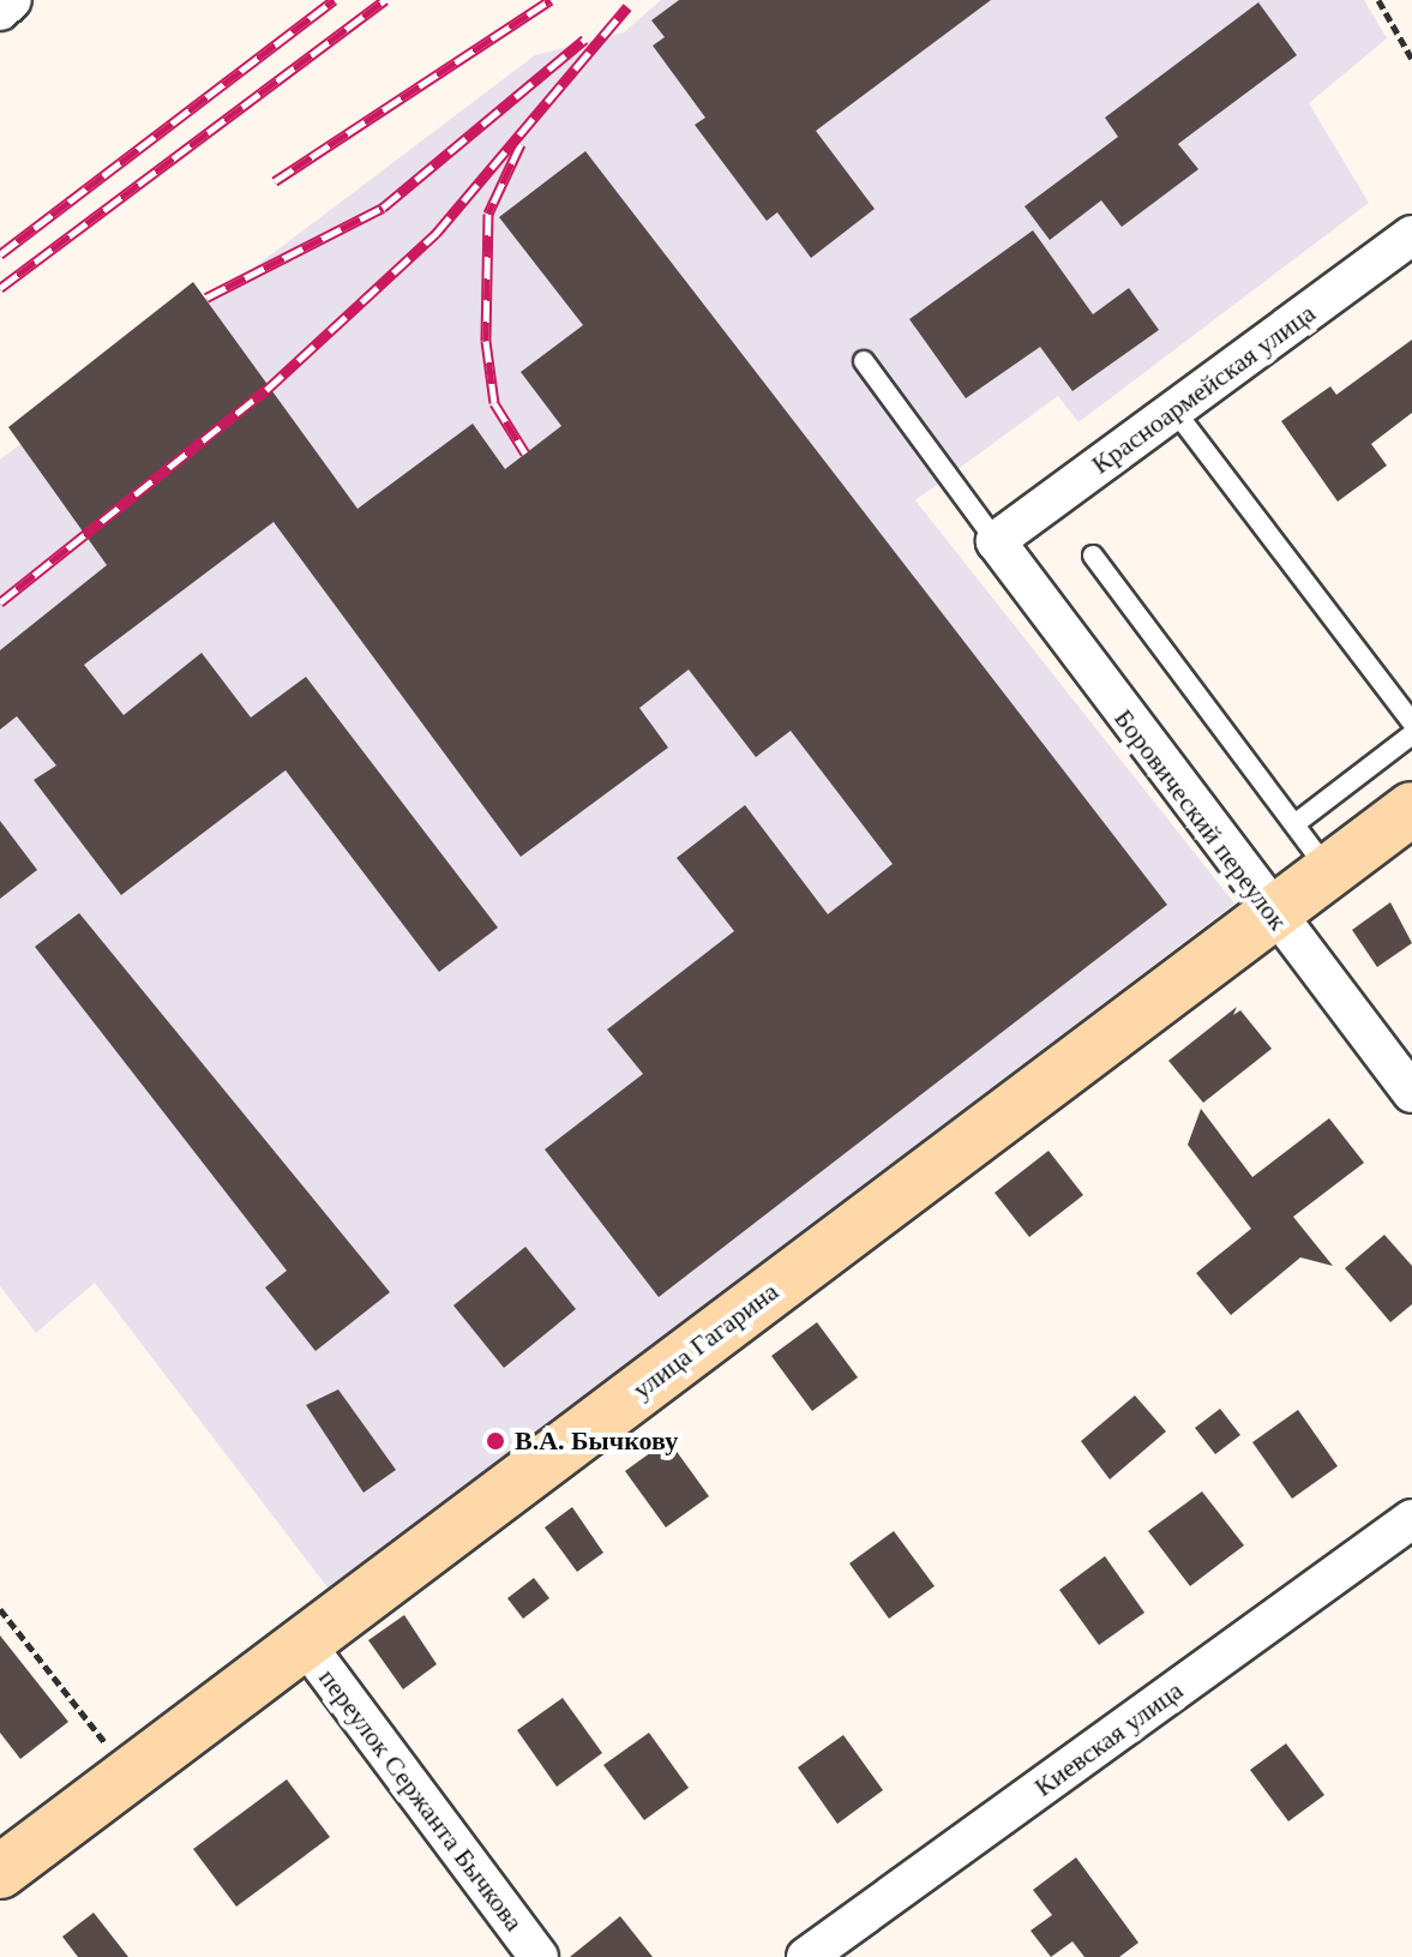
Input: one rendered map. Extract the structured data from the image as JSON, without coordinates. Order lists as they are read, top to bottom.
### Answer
{
  "streets": {
    "street": [
      "Красноармейская улица",
      "Боровический переулок",
      "улица Гагарина",
      "Киевская улица",
      "переулок Сержанта Бычкова"
    ]
  },
  "crossings": [
    ["Красноармейская улица", "Боровический переулок"],
    ["Боровический переулок", "улица Гагарина"],
    ["улица Гагарина", "переулок Сержанта Бычкова"]
  ],
  "places": ["В.А. Бычкову"]
}
